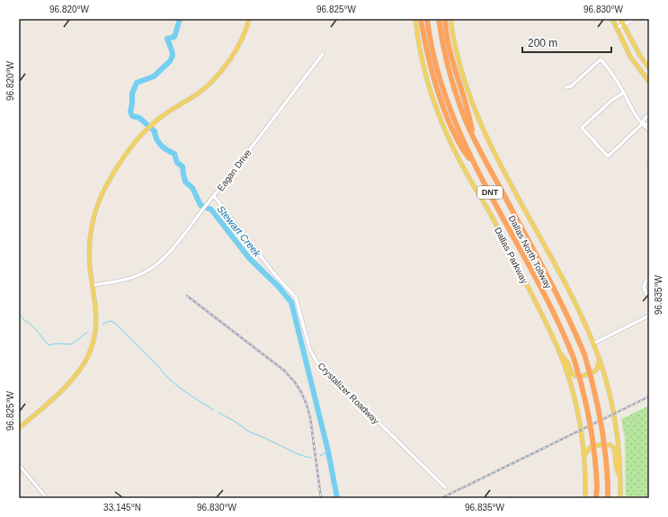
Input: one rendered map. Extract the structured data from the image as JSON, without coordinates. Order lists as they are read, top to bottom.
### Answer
{
  "streets": {
    "highway": ["DNT", "Dallas North Tollway"],
    "main road": ["Dallas Parkway"],
    "street": ["Eagan Drive", "Crystalizer Roadway"]
  },
  "crossings": [
    ["Eagan Drive", "Crystalizer Roadway"]
  ],
  "water": ["Stewart Creek"],
  "scale_bar": "200 m",
  "coordinates": [
    "96.820°W",
    "96.825°W",
    "96.830°W",
    "96.835°W",
    "33.145°N"
  ]
}
